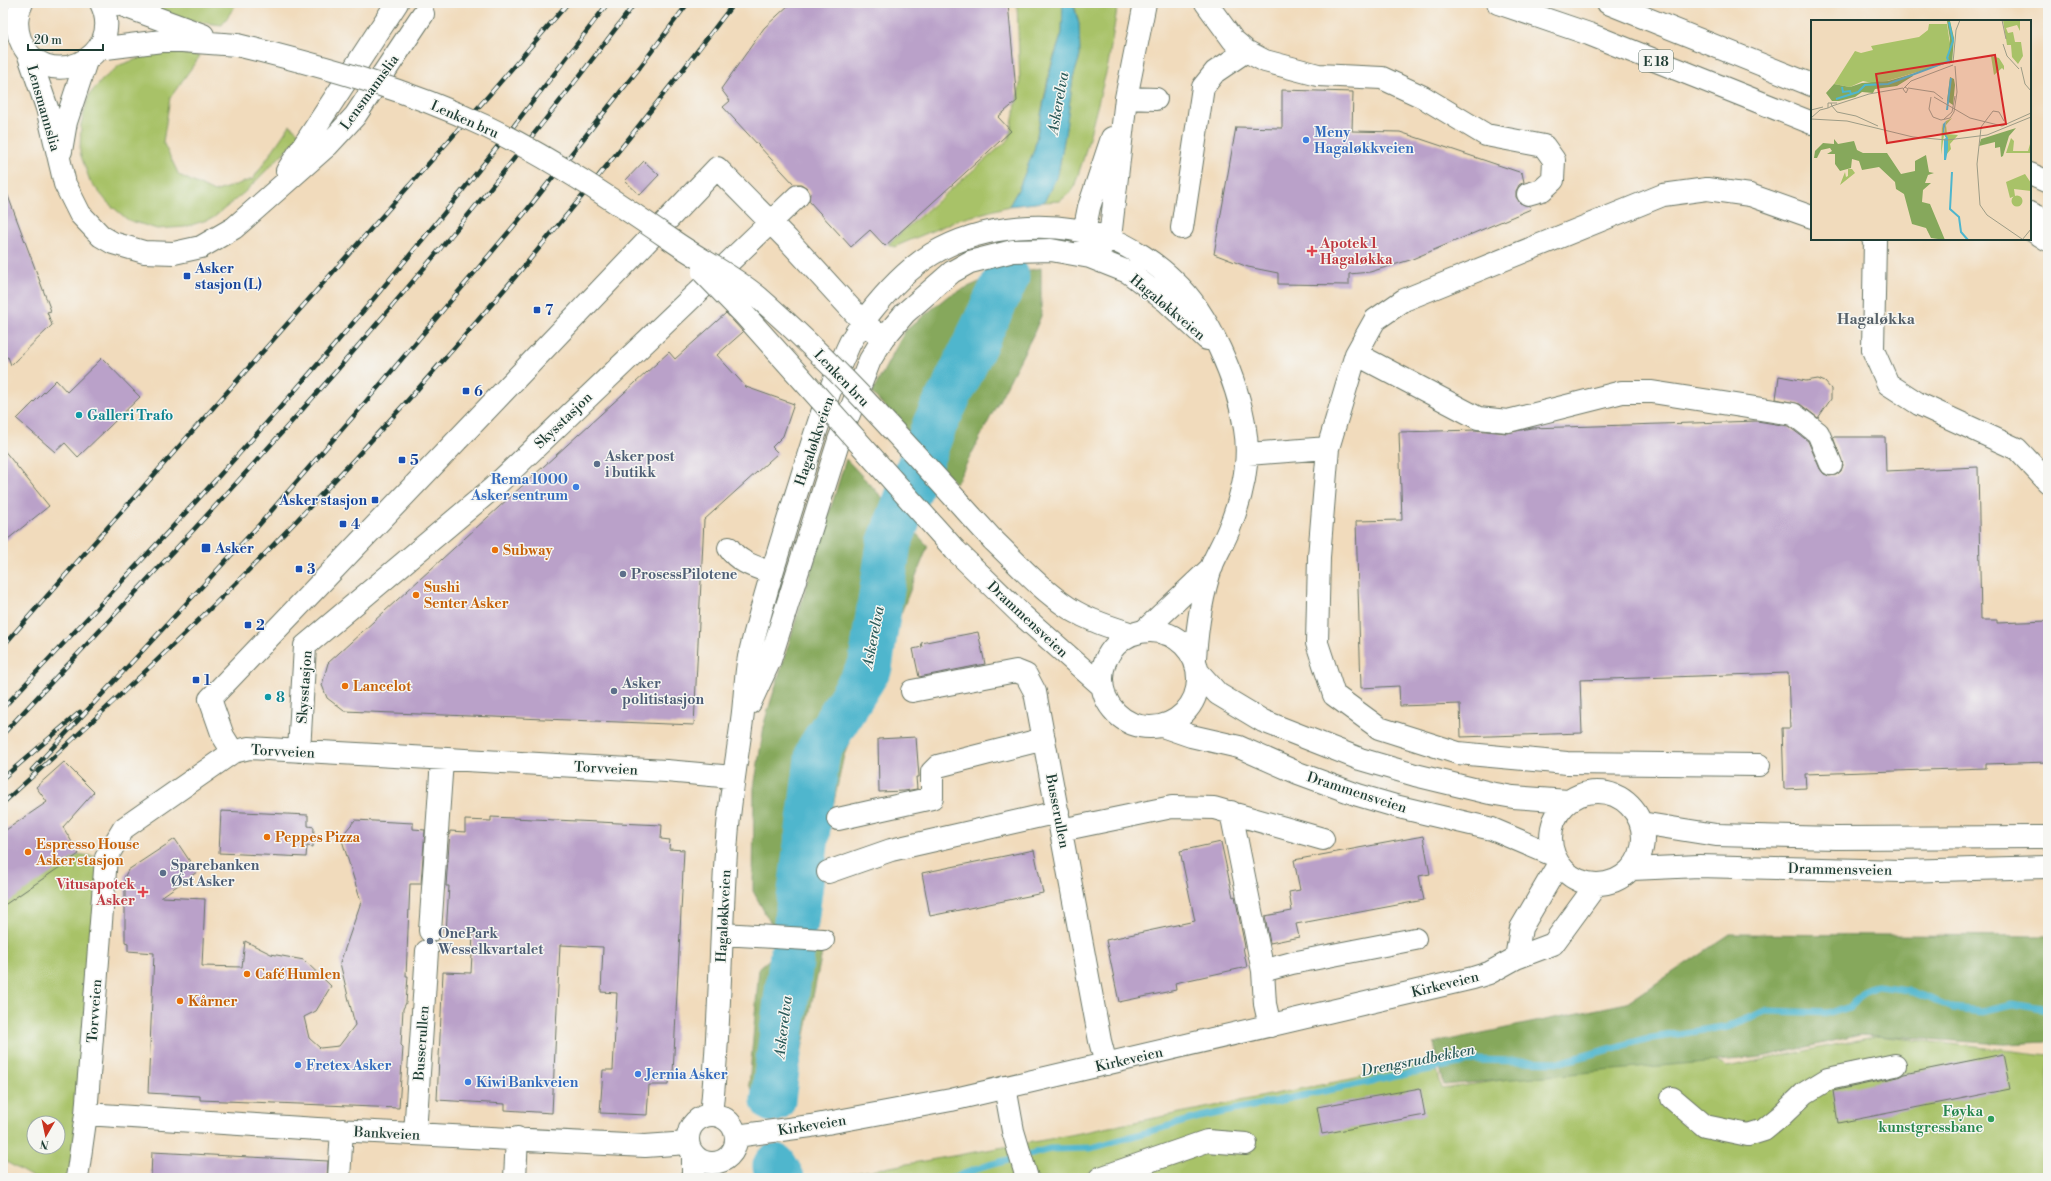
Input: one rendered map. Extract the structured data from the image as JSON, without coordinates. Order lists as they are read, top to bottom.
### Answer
{
  "streets": {
    "main road": [
      "E 18",
      "Lensmannslia",
      "Lenken bru",
      "Hagaløkkveien",
      "Skysstasjon",
      "Drammensveien",
      "Torvveien",
      "Busserullen",
      "Kirkeveien",
      "Bankveien"
    ]
  },
  "crossings": [
    ["Lenken bru", "Hagaløkkveien"],
    ["Lenken bru", "Drammensveien"],
    ["Hagaløkkveien", "Drammensveien"],
    ["Hagaløkkveien", "Torvveien"],
    ["Hagaløkkveien", "Kirkeveien"],
    ["Hagaløkkveien", "Bankveien"],
    ["Skysstasjon", "Torvveien"],
    ["Drammensveien", "Kirkeveien"],
    ["Torvveien", "Busserullen"],
    ["Torvveien", "Bankveien"],
    ["Busserullen", "Kirkeveien"],
    ["Busserullen", "Bankveien"],
    ["Kirkeveien", "Bankveien"]
  ],
  "districts": ["Hagaløkka"],
  "water": ["Askerelva", "Drengsrudbekken"],
  "places": {
    "other": [
      "Meny Hagaløkkveien",
      "Galleri Trafo",
      "Asker post i butikk",
      "Rema 1000 Asker sentrum",
      "Subway",
      "ProsessPilotene",
      "Sushi Senter Asker",
      "Lancelot",
      "Asker politistasjon",
      "8",
      "Peppes Pizza",
      "Espresso House Asker stasjon",
      "Sparebanken Øst Asker",
      "OnePark Wesselkvartalet",
      "Café Humlen",
      "Kårner",
      "Fretex Asker",
      "Jernia Asker",
      "Kiwi Bankveien",
      "Føyka kunstgressbane"
    ],
    "health": ["Apotek 1 Hagaløkka", "Vitusapotek Asker"],
    "transit": [
      "Asker stasjon (L)",
      "7",
      "6",
      "5",
      "Asker stasjon",
      "4",
      "Asker",
      "3",
      "2",
      "1"
    ]
  },
  "scale_bar": "20 m",
  "north": "bottom"
}
